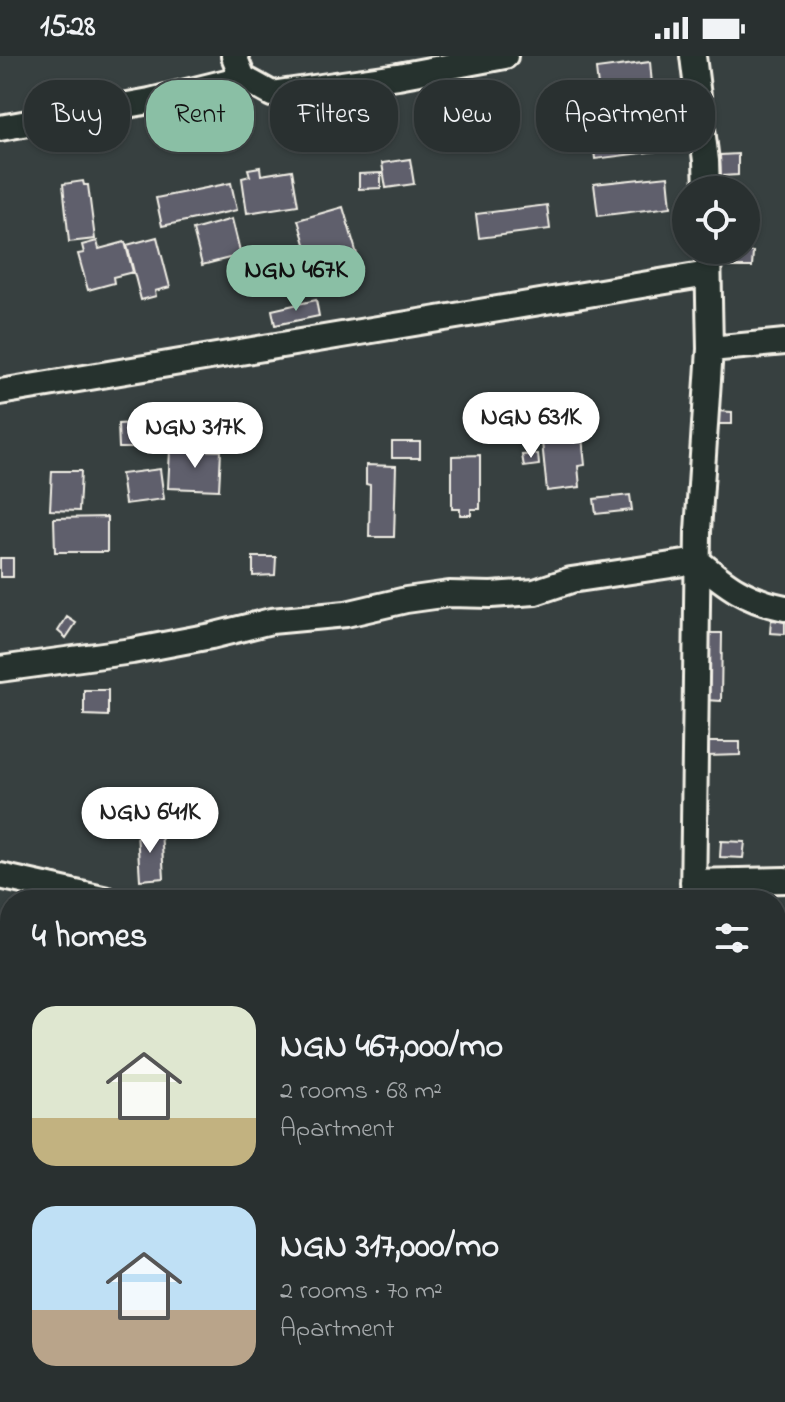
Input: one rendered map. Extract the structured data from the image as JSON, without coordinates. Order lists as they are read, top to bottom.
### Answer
{
  "page": {
    "status": "15:28",
    "chip": [
      "Buy",
      "Rent",
      "Filters",
      "New",
      "Apartment"
    ],
    "price": [
      "NGN 467K",
      "NGN 631K",
      "NGN 317K",
      "NGN 641K"
    ],
    "heading": "4 homes",
    "list": [
      {
        "name": "NGN 467,000/mo",
        "note": "2 rooms · 68 m² · Apartment"
      },
      {
        "name": "NGN 317,000/mo",
        "note": "2 rooms · 70 m² · Apartment"
      }
    ]
  }
}
